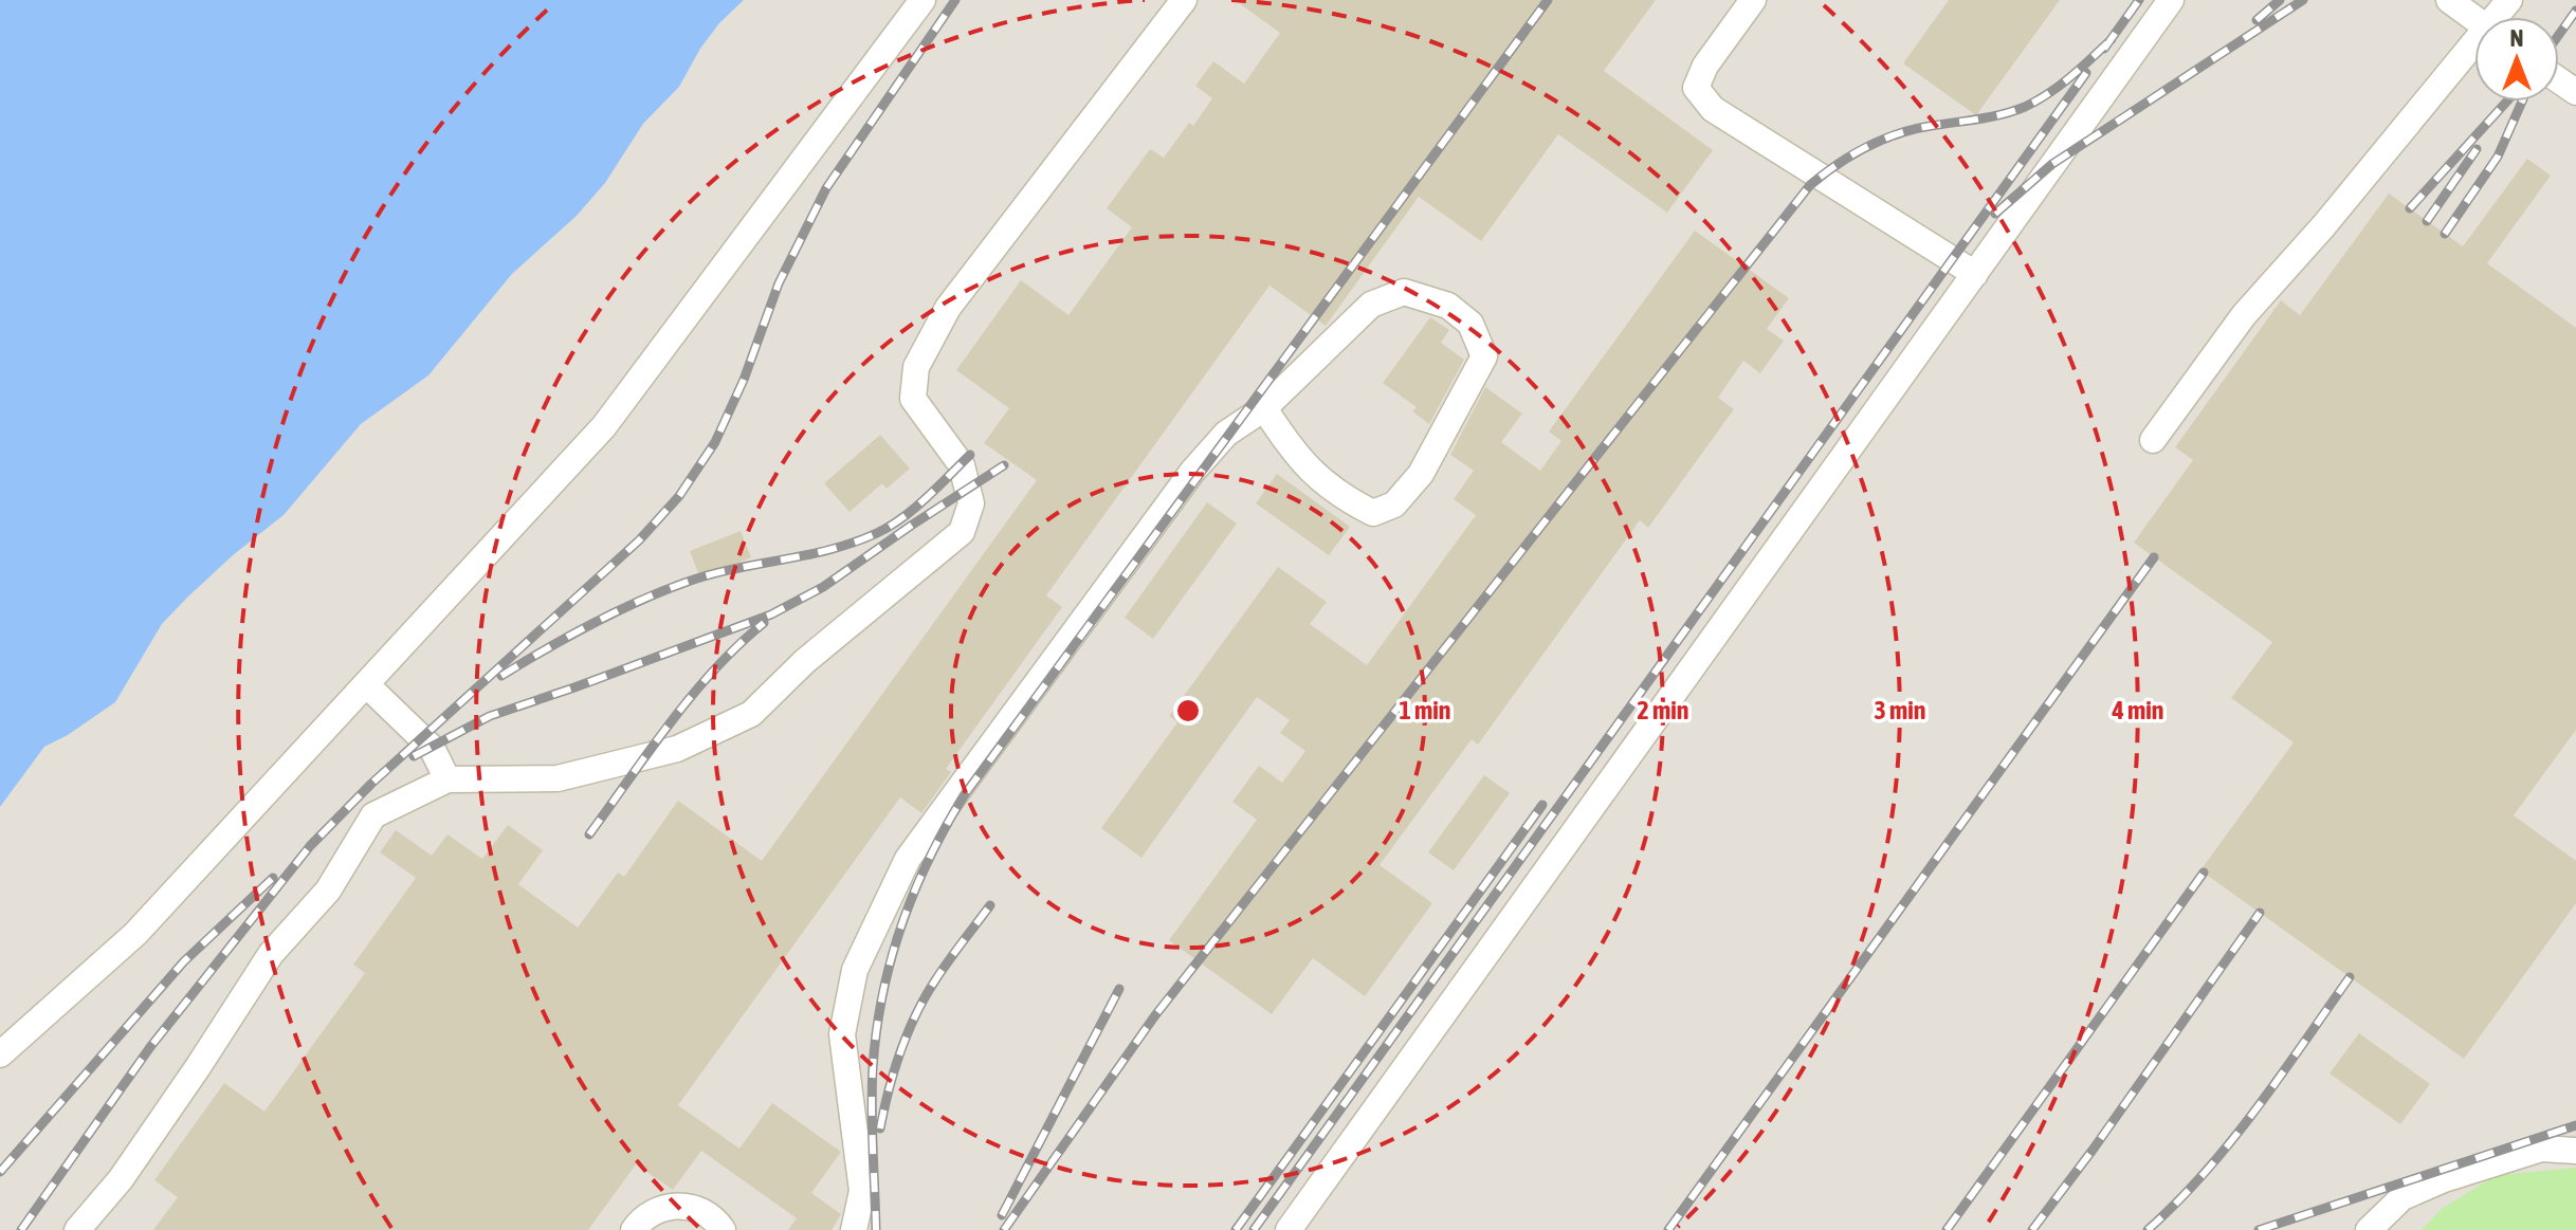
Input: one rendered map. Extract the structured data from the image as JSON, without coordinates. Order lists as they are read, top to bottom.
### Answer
{
  "north": "top",
  "rings": [
    "1 min",
    "2 min",
    "3 min",
    "4 min"
  ]
}
